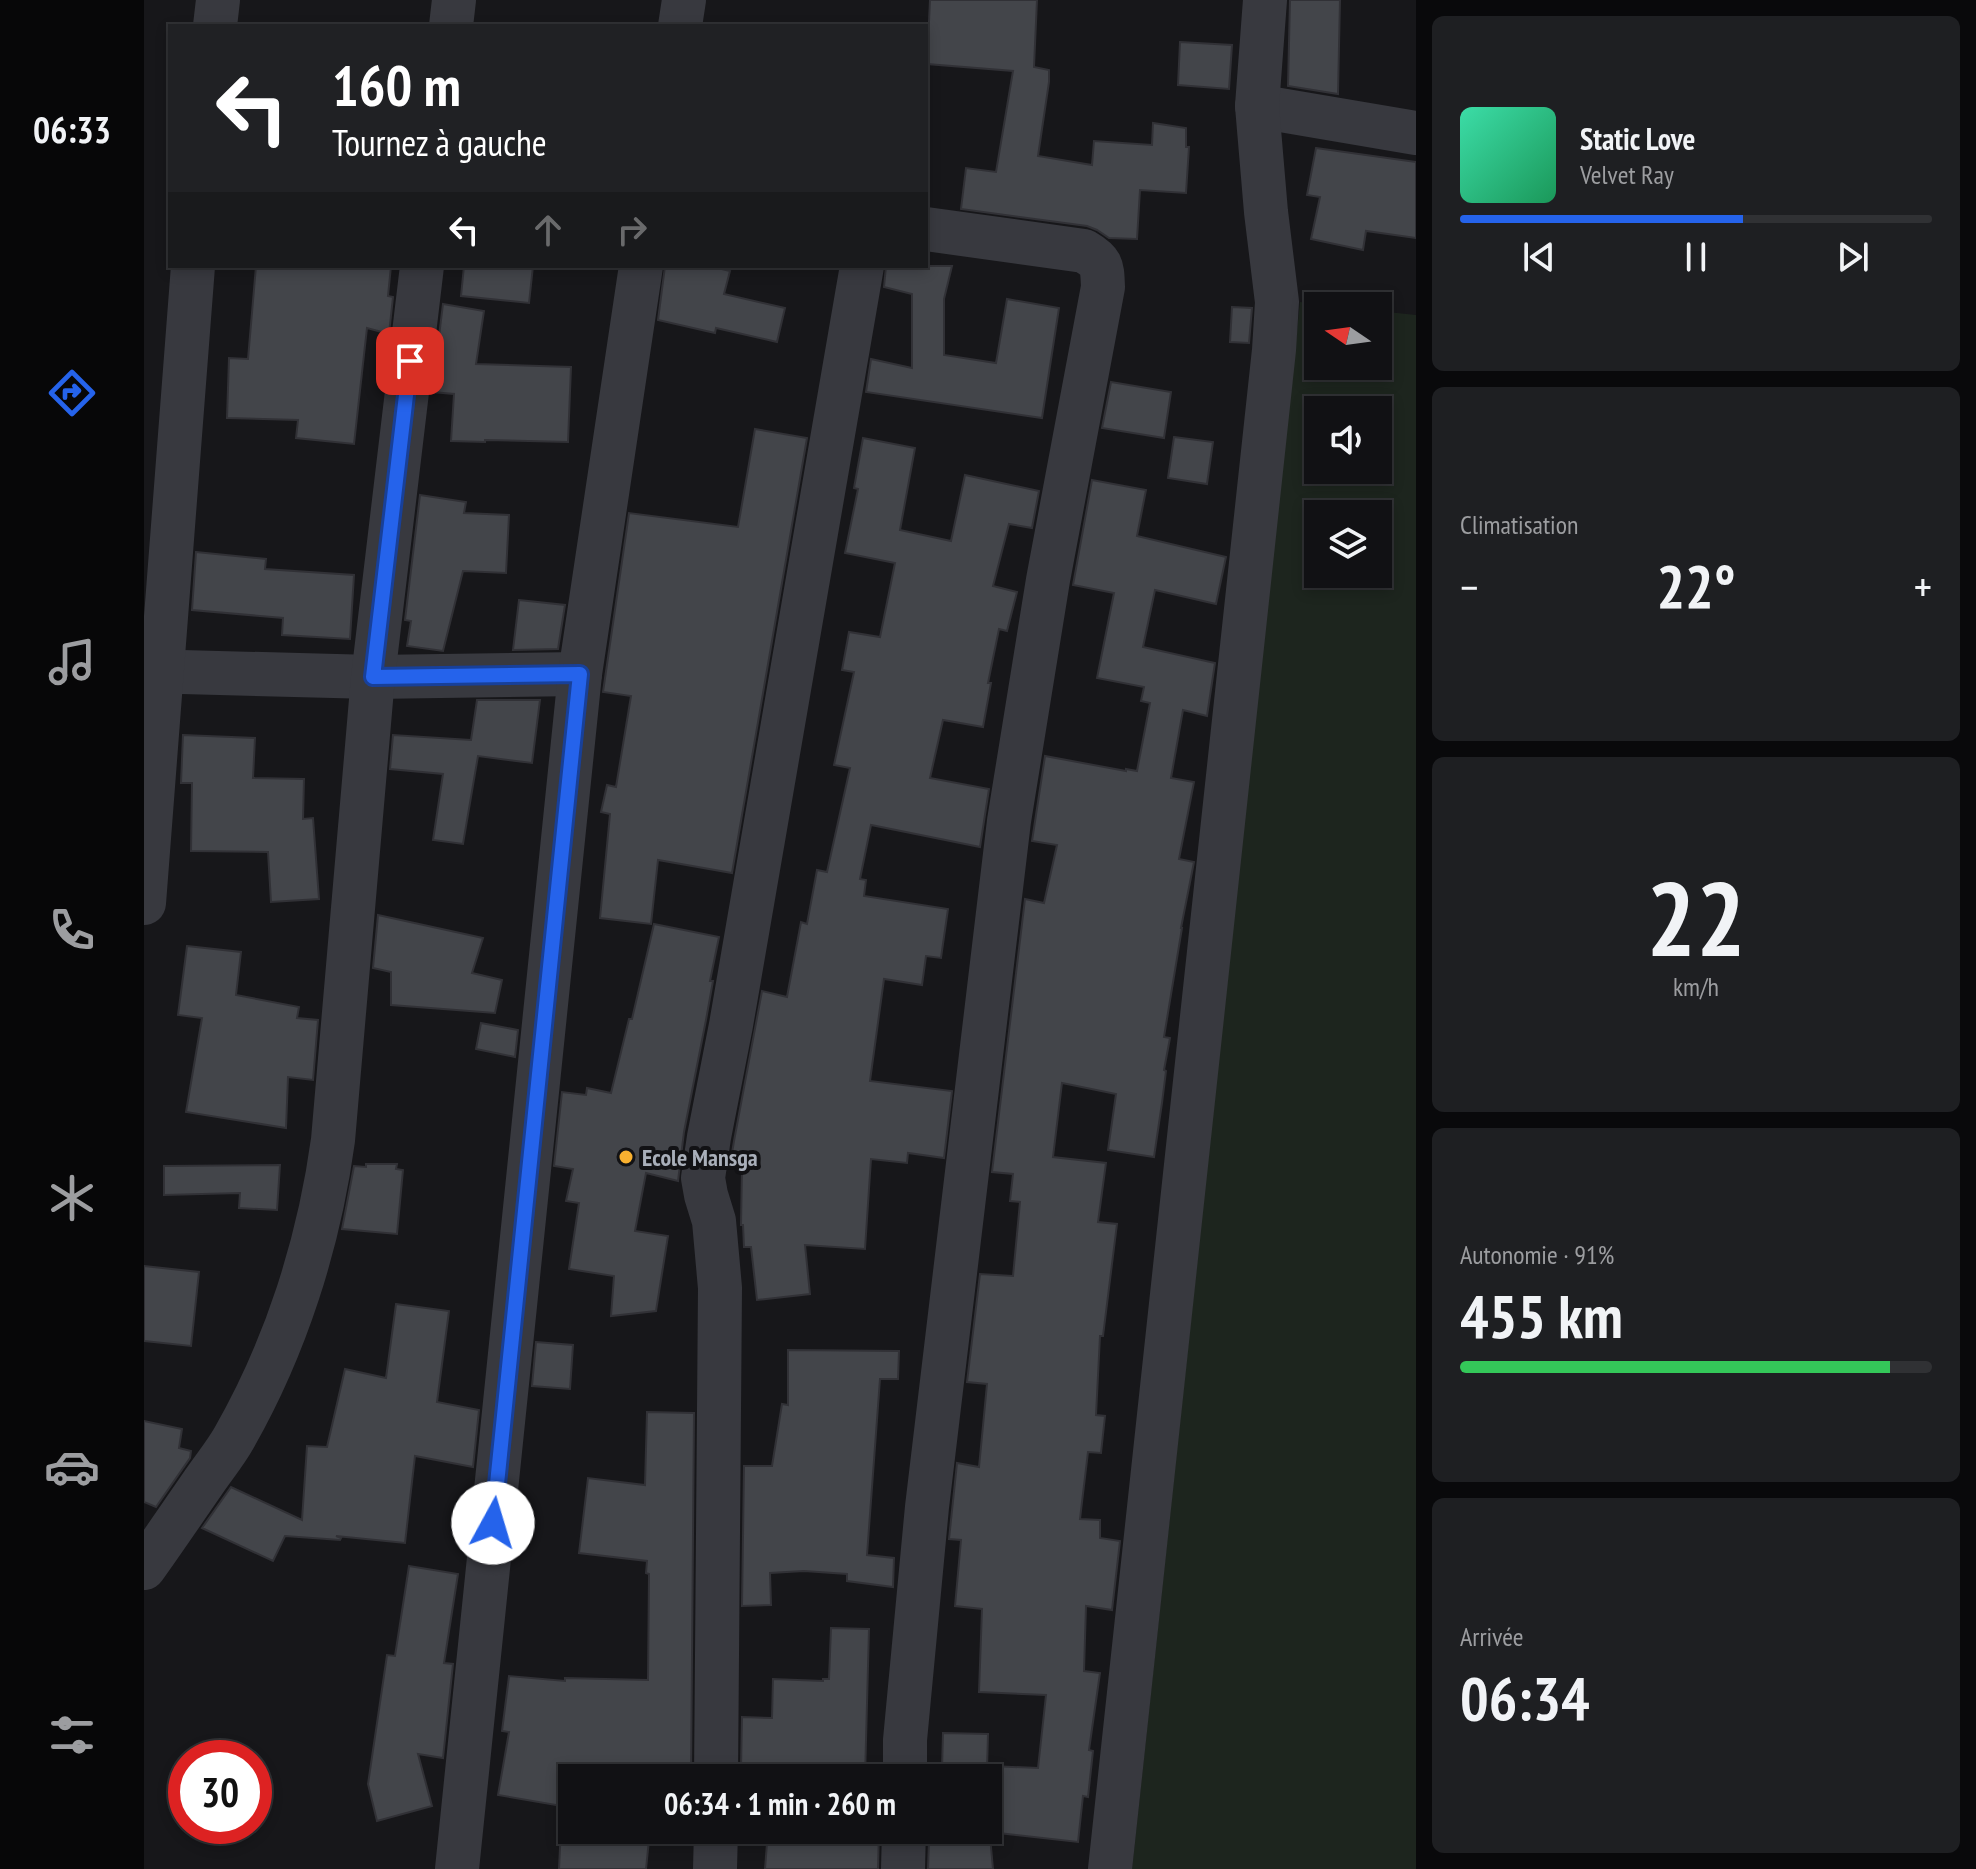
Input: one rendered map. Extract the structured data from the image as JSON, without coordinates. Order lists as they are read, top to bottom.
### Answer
{
  "places": ["Ecole Mansga"],
  "north": "left",
  "page": {
    "tabs": "06:33",
    "turn": ["160 m", "Tournez à gauche"],
    "song": ["Static Love", "Velvet Ray"],
    "tile": [
      "Climatisation",
      ["22", "km/h"],
      ["Autonomie · 91%", "455 km"],
      ["Arrivée", "06:34"]
    ],
    "heat": ["−", "22°", "+"],
    "limit": "30",
    "trip": "06:34 · 1 min · 260 m"
  }
}
